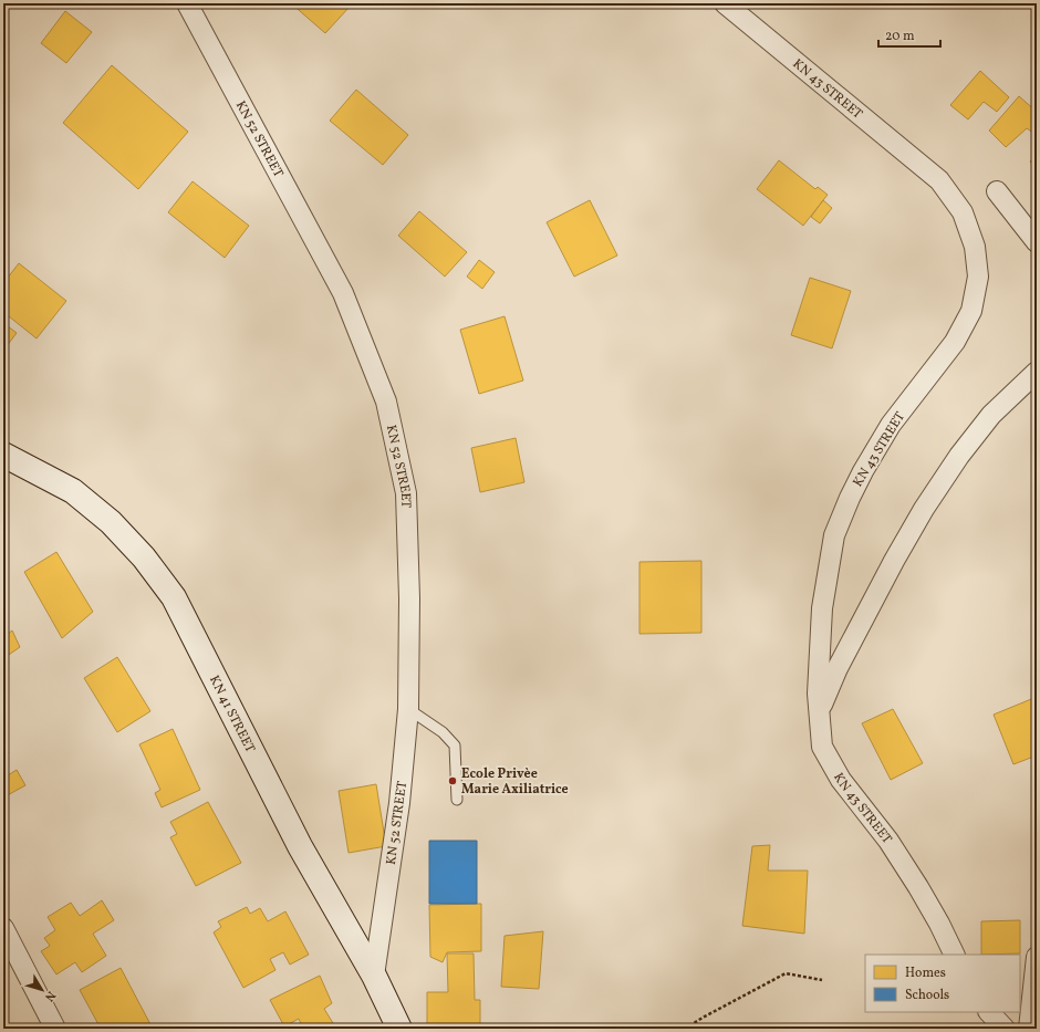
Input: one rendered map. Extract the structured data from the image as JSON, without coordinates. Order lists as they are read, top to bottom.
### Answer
{
  "streets": {
    "main road": ["KN 41 STREET"],
    "street": ["KN 43 STREET", "KN 52 STREET"]
  },
  "crossings": [
    ["KN 52 STREET", "KN 41 STREET"]
  ],
  "places": ["Ecole Privèe Marie Axiliatrice"],
  "legend": ["Homes", "Schools"],
  "scale_bar": "20 m",
  "north": "bottom right"
}
